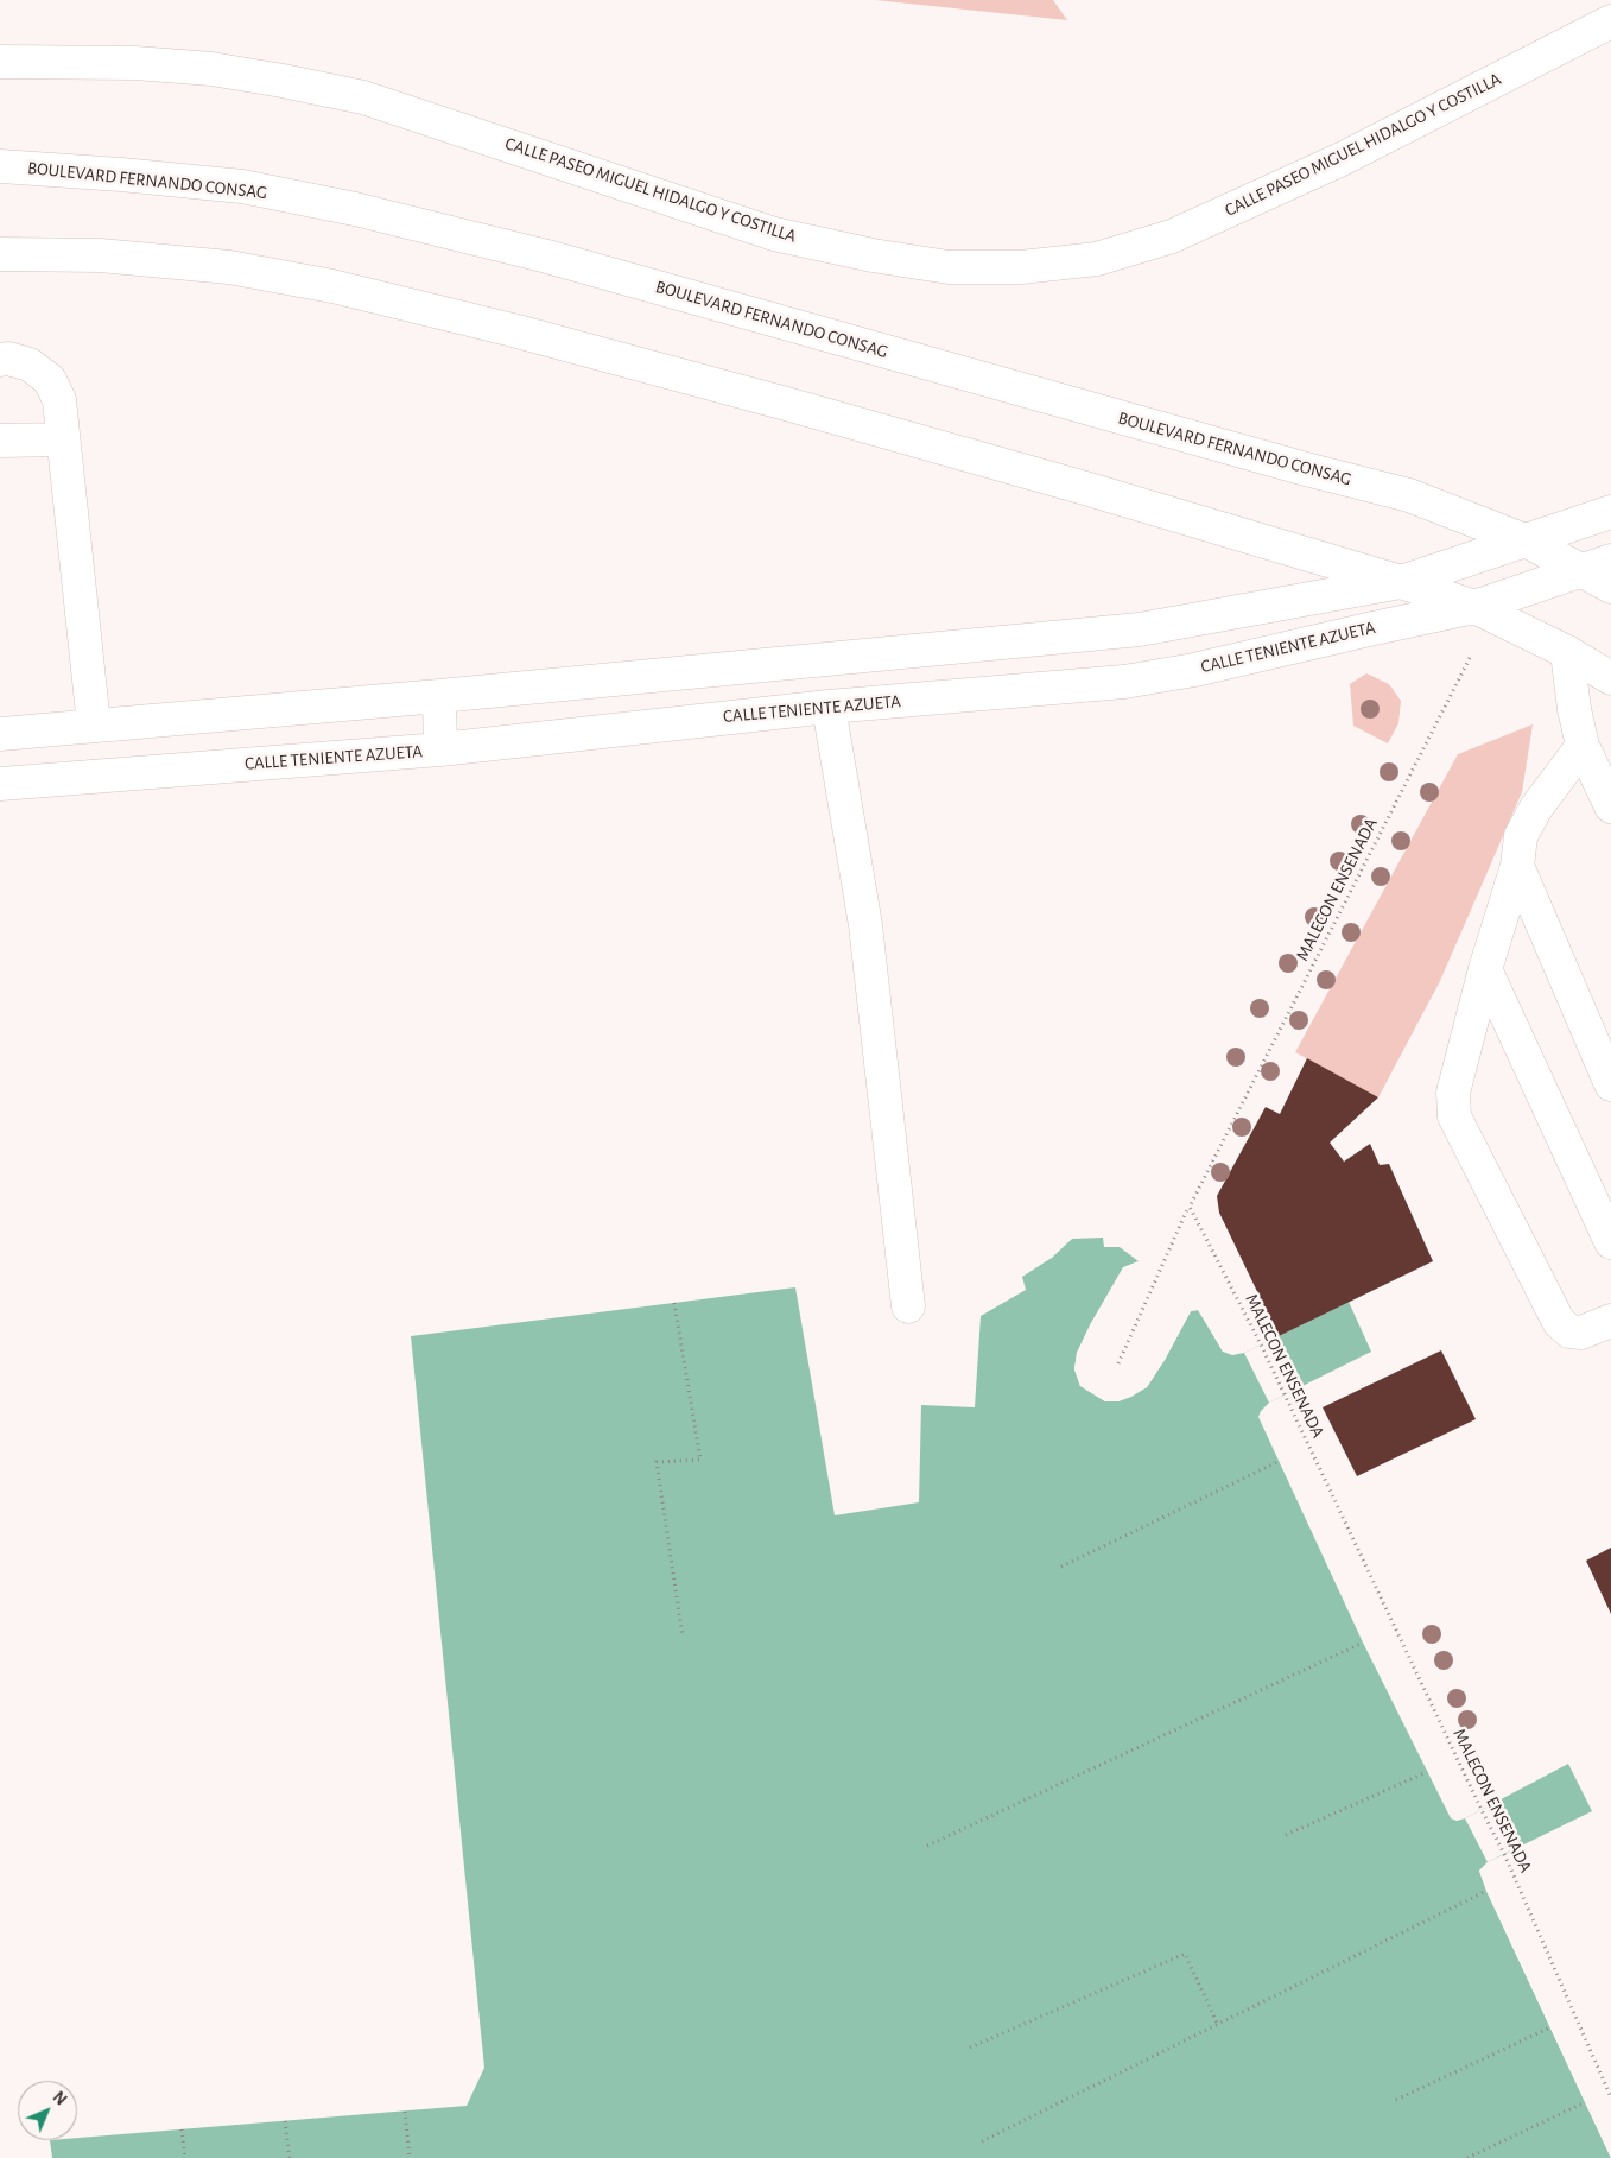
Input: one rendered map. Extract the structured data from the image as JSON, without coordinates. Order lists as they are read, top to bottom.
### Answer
{
  "streets": {
    "main road": ["CALLE PASEO MIGUEL HIDALGO Y COSTILLA", "BOULEVARD FERNANDO CONSAG", "CALLE TENIENTE AZUETA"],
    "path": ["MALECON ENSENADA"]
  },
  "crossings": [
    ["BOULEVARD FERNANDO CONSAG", "CALLE TENIENTE AZUETA"]
  ],
  "north": "top right"
}
